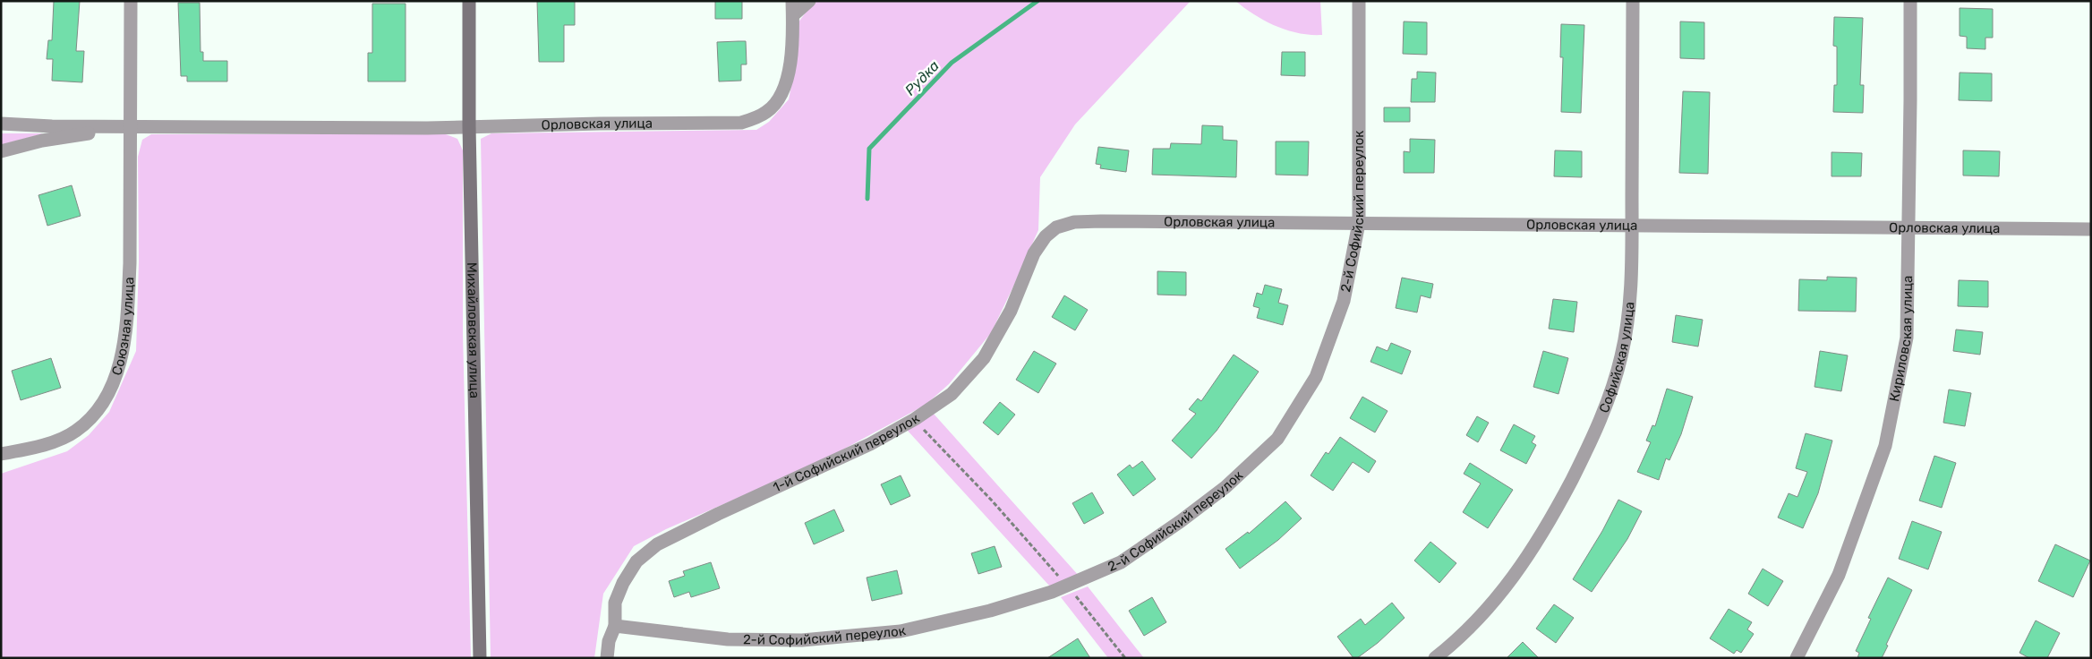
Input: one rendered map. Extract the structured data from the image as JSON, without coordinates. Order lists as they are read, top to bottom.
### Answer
{
  "streets": {
    "street": [
      "Орловская улица",
      "2-й Софийский переулок",
      "Союзная улица",
      "Михайловская улица",
      "Кириловская улица",
      "Софийская улица",
      "1-й Софийский переулок"
    ]
  },
  "crossings": [
    ["Орловская улица", "2-й Софийский переулок"],
    ["Орловская улица", "Союзная улица"],
    ["Орловская улица", "Михайловская улица"],
    ["Орловская улица", "Кириловская улица"],
    ["Орловская улица", "Софийская улица"],
    ["Орловская улица", "1-й Софийский переулок"],
    ["2-й Софийский переулок", "1-й Софийский переулок"]
  ],
  "water": ["Рудка"]
}
